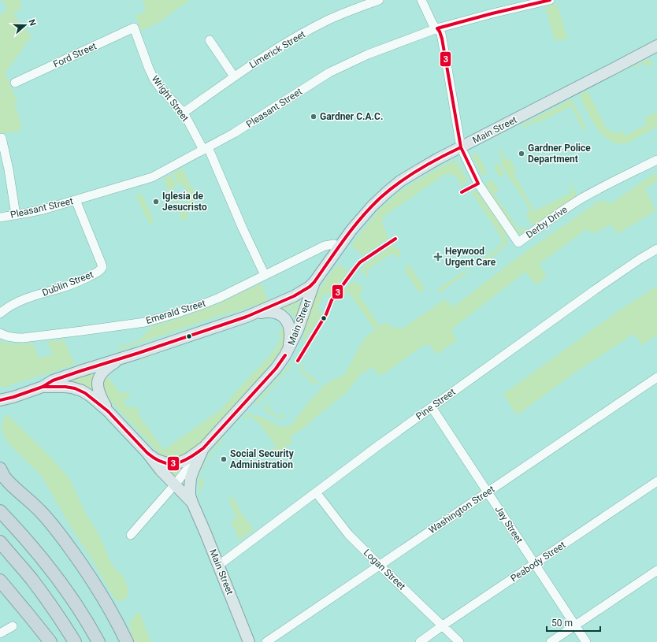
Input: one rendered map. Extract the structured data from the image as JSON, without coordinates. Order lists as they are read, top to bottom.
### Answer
{
  "streets": {
    "main road": ["Main Street"],
    "street": [
      "Limerick Street",
      "Ford Street",
      "Wright Street",
      "Pleasant Street",
      "Derby Drive",
      "Dublin Street",
      "Emerald Street",
      "Pine Street",
      "Washington Street",
      "Jay Street",
      "Peabody Street",
      "Logan Street"
    ]
  },
  "crossings": [
    ["Limerick Street", "Wright Street"],
    ["Ford Street", "Wright Street"],
    ["Wright Street", "Pleasant Street"],
    ["Wright Street", "Emerald Street"],
    ["Pleasant Street", "Dublin Street"],
    ["Main Street", "Derby Drive"],
    ["Main Street", "Emerald Street"],
    ["Main Street", "Pine Street"],
    ["Pine Street", "Jay Street"],
    ["Pine Street", "Logan Street"],
    ["Washington Street", "Jay Street"],
    ["Washington Street", "Logan Street"],
    ["Jay Street", "Peabody Street"],
    ["Peabody Street", "Logan Street"]
  ],
  "places": {
    "other": [
      "Gardner C.A.C.",
      "Gardner Police Department",
      "Iglesia de Jesucristo",
      "Social Security Administration"
    ],
    "health": ["Heywood Urgent Care"]
  },
  "lines": ["transit line 3"],
  "scale_bar": "50 m",
  "north": "right"
}
